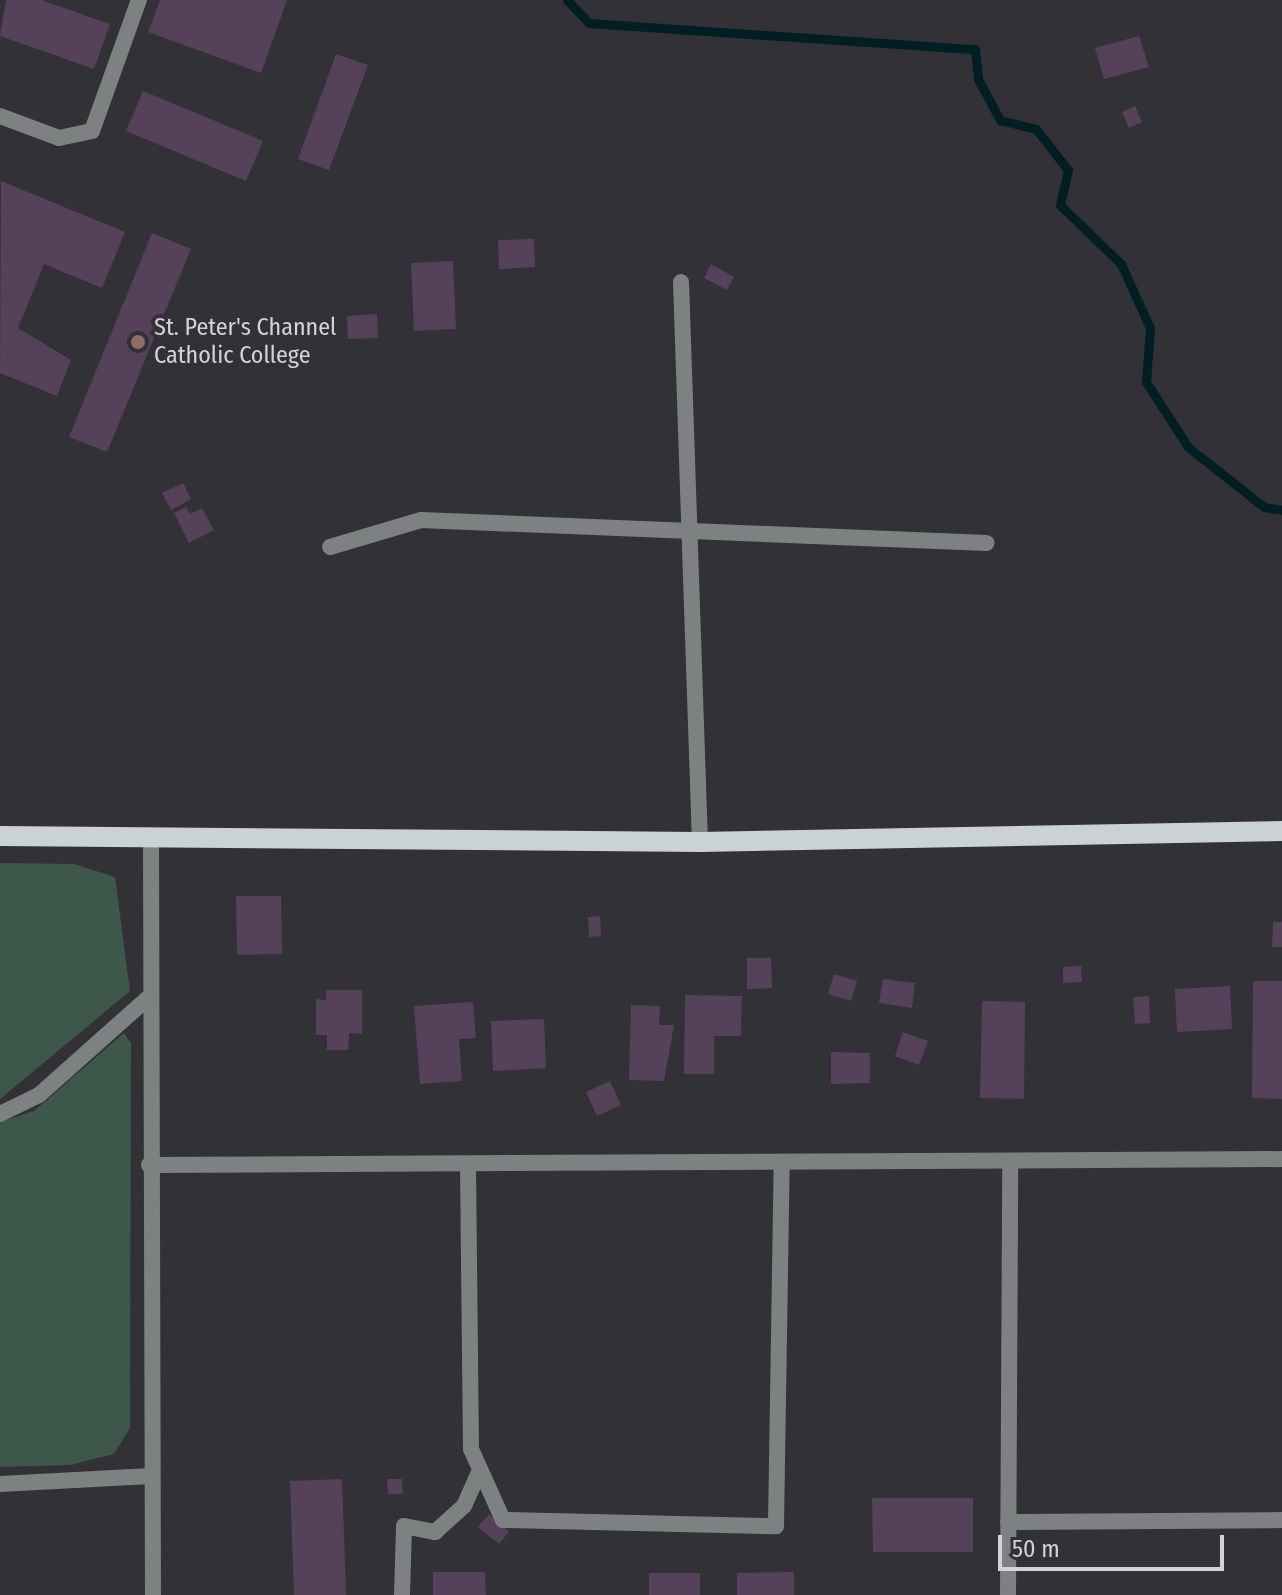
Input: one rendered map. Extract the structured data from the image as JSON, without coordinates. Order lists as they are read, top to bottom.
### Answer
{
  "places": ["St. Peter's Channel Catholic College"],
  "scale_bar": "50 m"
}
